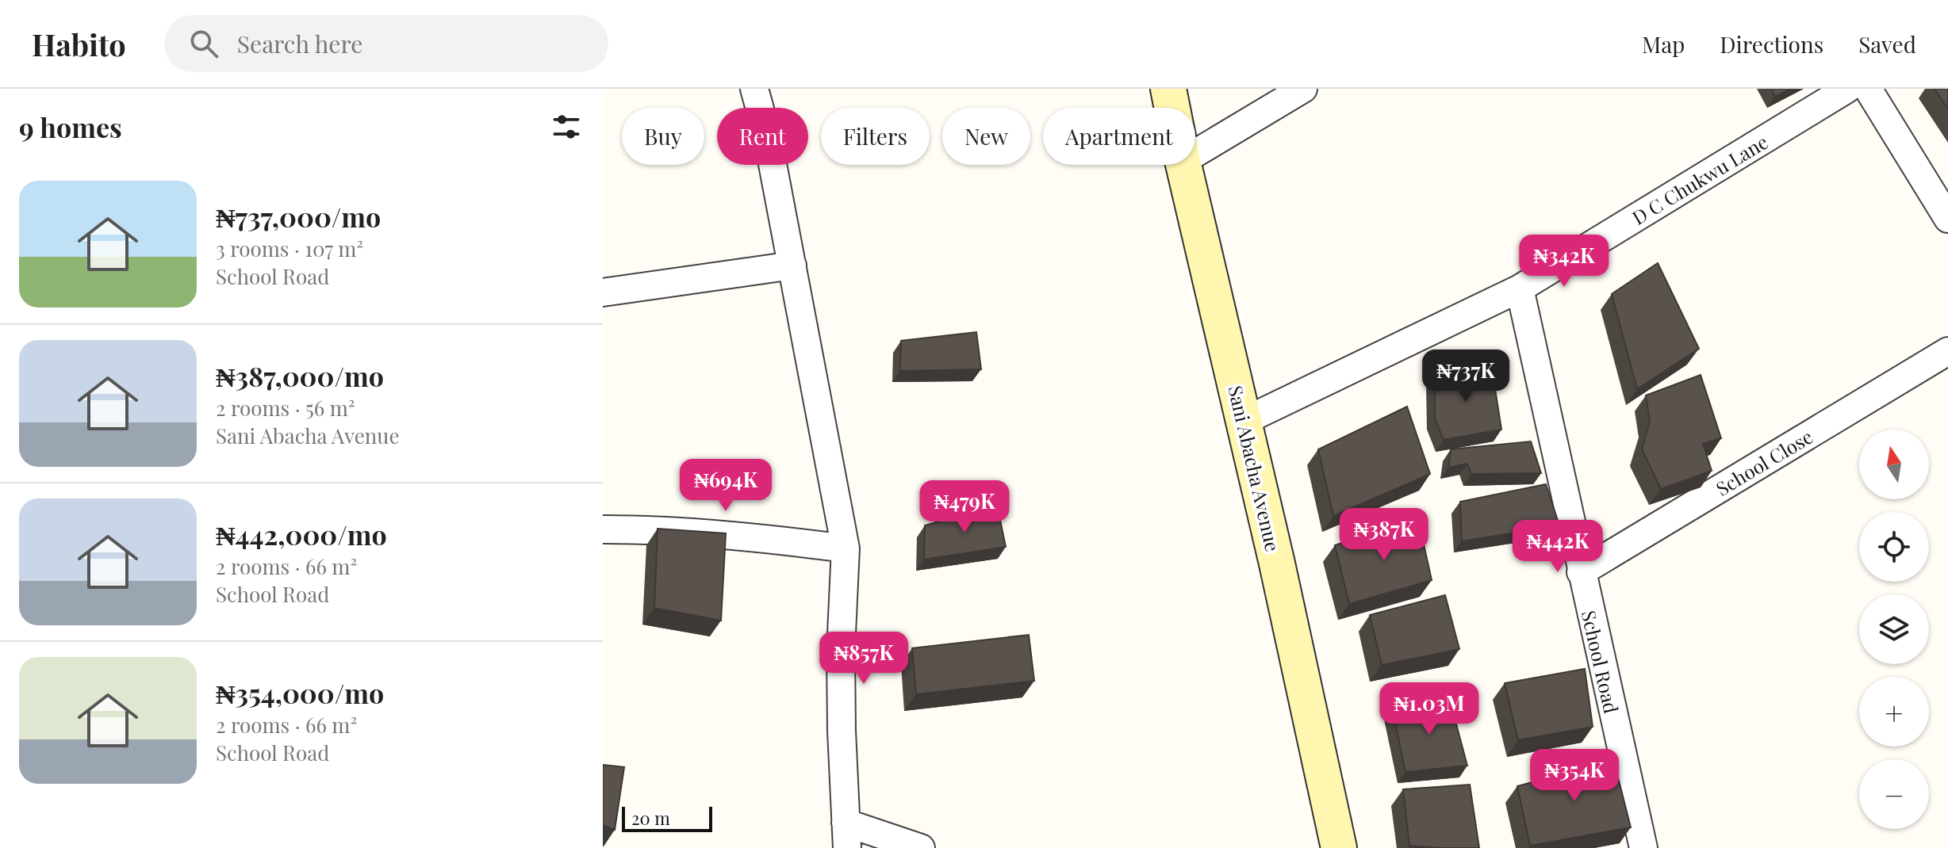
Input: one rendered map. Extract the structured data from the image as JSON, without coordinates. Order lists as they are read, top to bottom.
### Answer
{
  "streets": {
    "street": [
      "D C Chukwu Lane",
      "School Close",
      "Sani Abacha Avenue",
      "School Road"
    ]
  },
  "crossings": [
    ["D C Chukwu Lane", "Sani Abacha Avenue"],
    ["D C Chukwu Lane", "School Road"],
    ["School Close", "School Road"]
  ],
  "scale_bar": "20 m",
  "north": "top",
  "page": {
    "header": "Habito",
    "search": "Search here",
    "nav": ["Map", "Directions", "Saved"],
    "heading": "9 homes",
    "chip": [
      "Buy",
      "Rent",
      "Filters",
      "New",
      "Apartment"
    ],
    "list": [
      {
        "name": "₦737,000/mo",
        "note": "3 rooms · 107 m² · School Road"
      },
      {
        "name": "₦387,000/mo",
        "note": "2 rooms · 56 m² · Sani Abacha Avenue"
      },
      {
        "name": "₦442,000/mo",
        "note": "2 rooms · 66 m² · School Road"
      },
      {
        "name": "₦354,000/mo",
        "note": "2 rooms · 66 m² · School Road"
      }
    ],
    "price": [
      "₦342K",
      "₦737K",
      "₦694K",
      "₦479K",
      "₦387K",
      "₦442K",
      "₦857K",
      "₦1.03M",
      "₦354K"
    ],
    "map_buttons": ["+", "−"],
    "scale": "20 m"
  }
}
